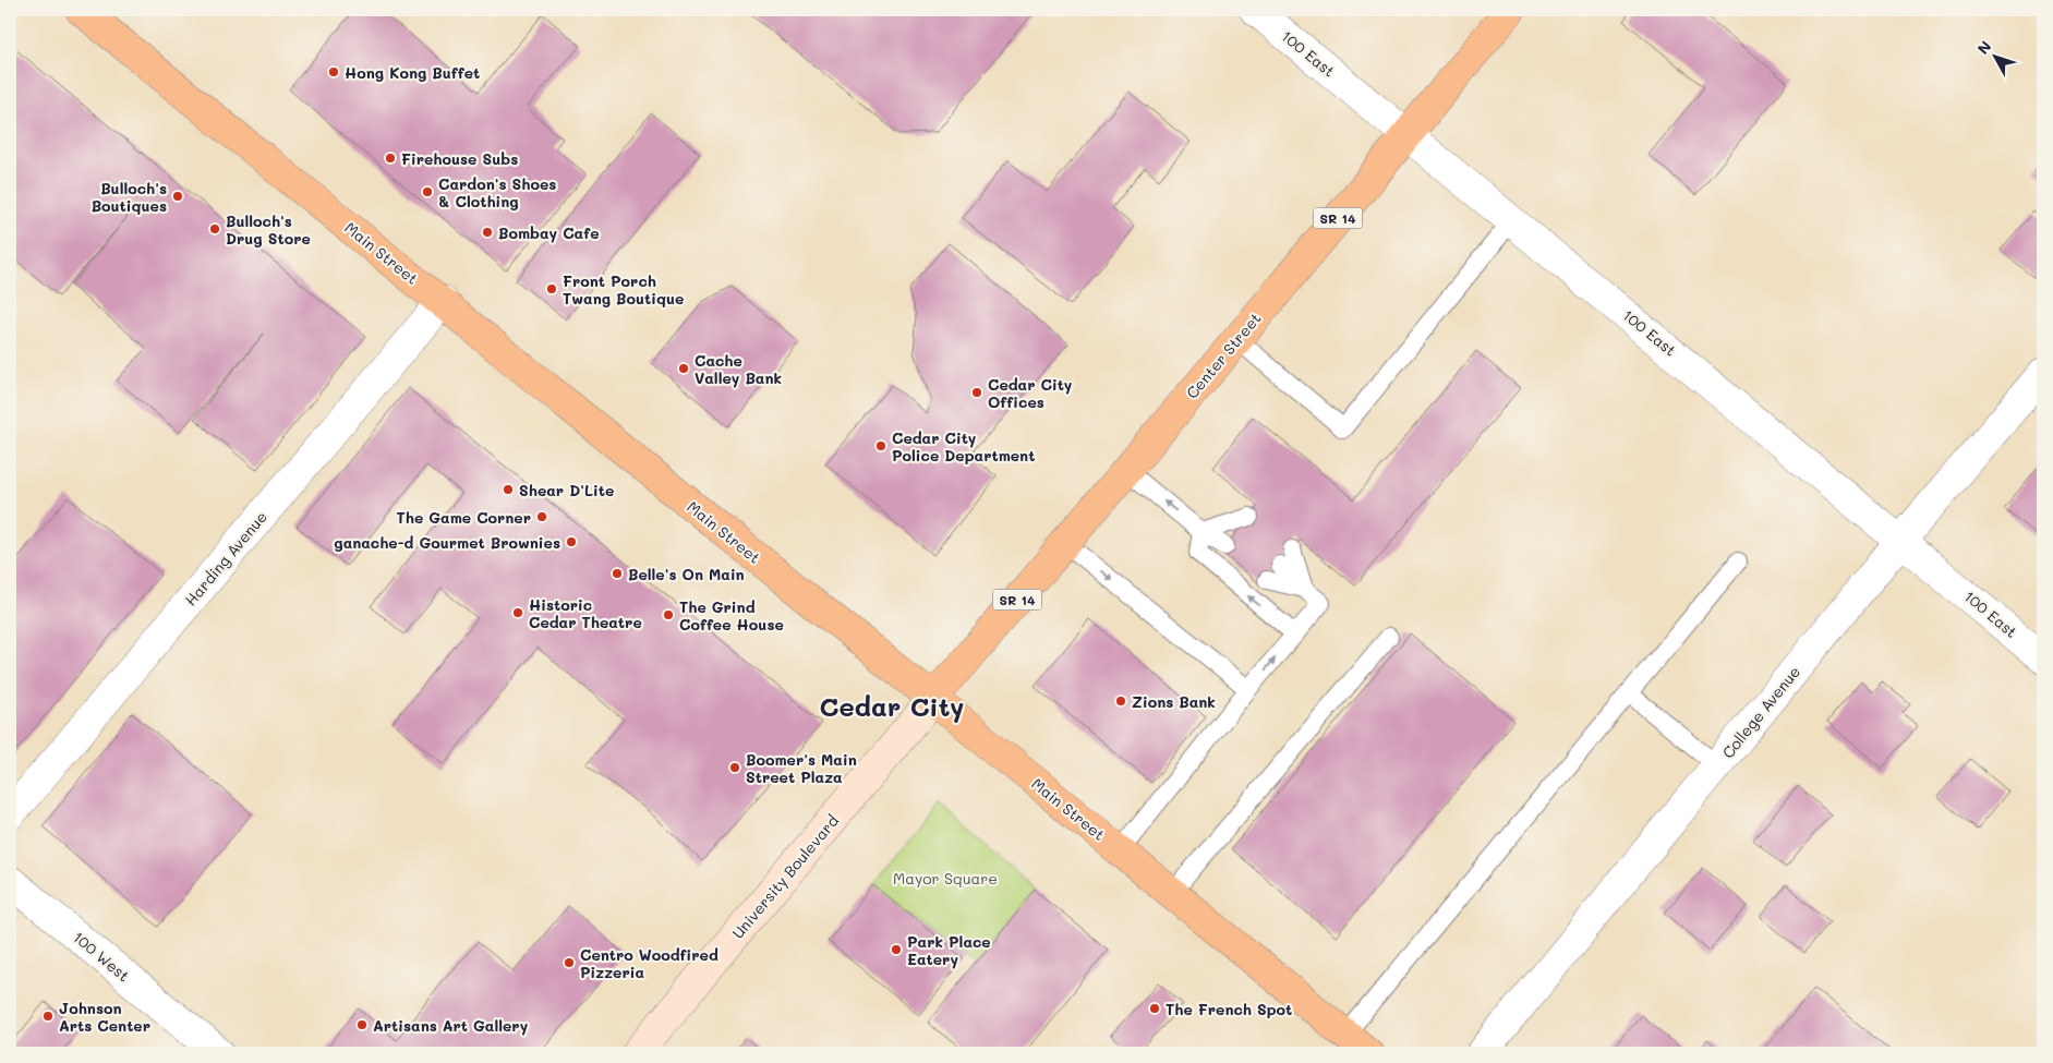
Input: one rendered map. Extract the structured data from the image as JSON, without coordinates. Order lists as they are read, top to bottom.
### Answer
{
  "streets": {
    "main road": [
      "SR 14",
      "Main Street",
      "Center Street",
      "University Boulevard"
    ],
    "street": [
      "100 East",
      "Harding Avenue",
      "College Avenue",
      "100 West"
    ]
  },
  "crossings": [
    ["100 East", "Center Street"],
    ["100 East", "College Avenue"],
    ["Main Street", "Center Street"],
    ["Main Street", "Harding Avenue"],
    ["Main Street", "University Boulevard"],
    ["Center Street", "University Boulevard"]
  ],
  "districts": ["Cedar City"],
  "parks": ["Mayor Square"],
  "places": [
    "Hong Kong Buffet",
    "Firehouse Subs",
    "Cardon's Shoes & Clothing",
    "Bulloch's Boutiques",
    "Bulloch's Drug Store",
    "Bombay Cafe",
    "Front Porch Twang Boutique",
    "Cache Valley Bank",
    "Cedar City Offices",
    "Cedar City Police Department",
    "Shear D'Lite",
    "The Game Corner",
    "ganache-d Gourmet Brownies",
    "Belle's On Main",
    "Historic Cedar Theatre",
    "The Grind Coffee House",
    "Zions Bank",
    "Boomer's Main Street Plaza",
    "Park Place Eatery",
    "Centro Woodfired Pizzeria",
    "The French Spot",
    "Johnson Arts Center",
    "Artisans Art Gallery"
  ],
  "north": "top left"
}
